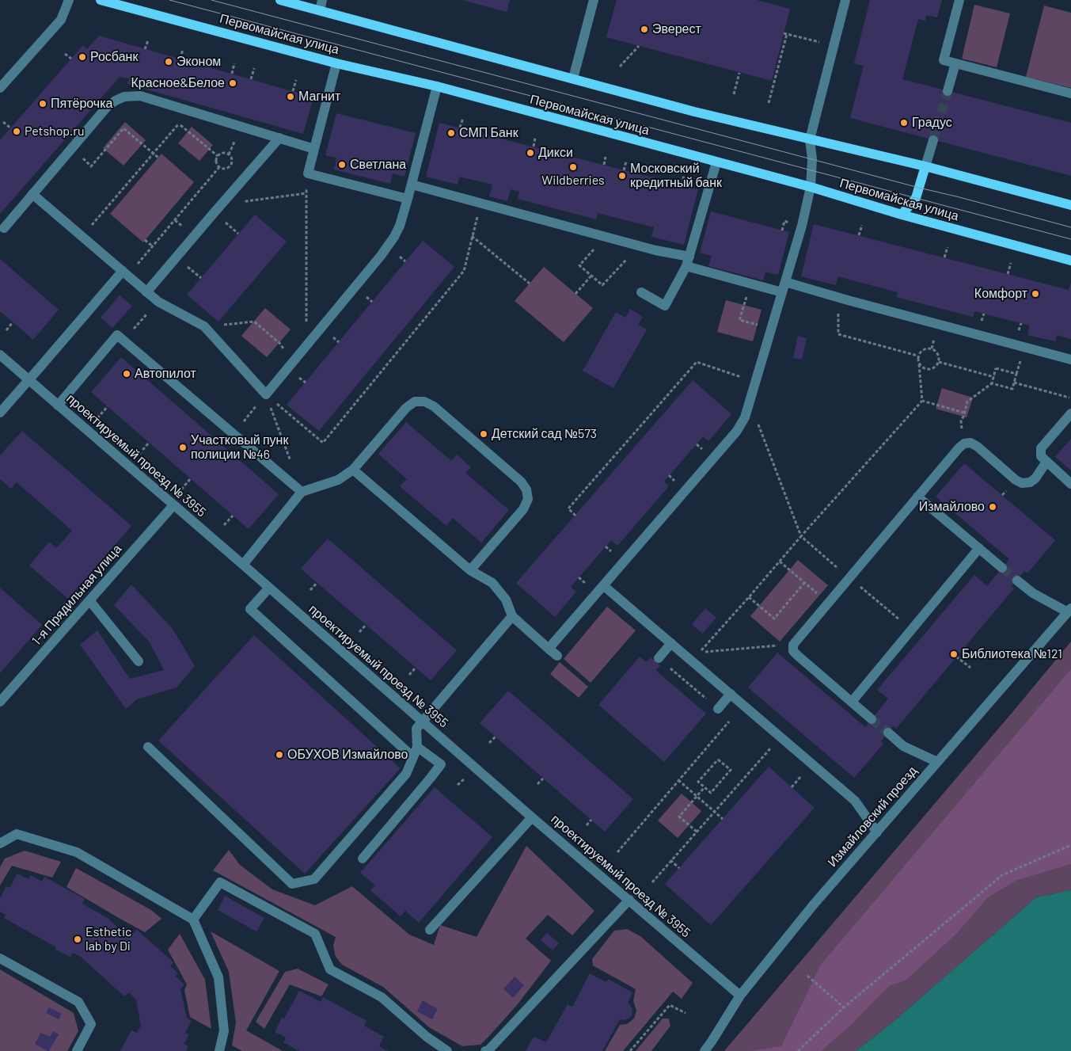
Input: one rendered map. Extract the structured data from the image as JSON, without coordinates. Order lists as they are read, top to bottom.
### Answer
{
  "streets": {
    "main road": ["Первомайская улица"],
    "street": ["проектируемый проезд № 3955", "1-я Прядильная улица", "Измайловский проезд"]
  },
  "crossings": [
    ["проектируемый проезд № 3955", "1-я Прядильная улица"],
    ["проектируемый проезд № 3955", "Измайловский проезд"]
  ],
  "places": [
    "Эверест",
    "Росбанк",
    "Эконом",
    "Красное&Белое",
    "Магнит",
    "Пятёрочка",
    "Градус",
    "Petshop.ru",
    "СМП Банк",
    "Дикси",
    "Светлана",
    "Wildberries",
    "Московский кредитный банк",
    "Комфорт",
    "Автопилот",
    "Детский сад №573",
    "Участковый пунк полиции №46",
    "Измайлово",
    "Библиотека №121",
    "ОБУХОВ Измайлово",
    "Esthetic lab by Di"
  ]
}
